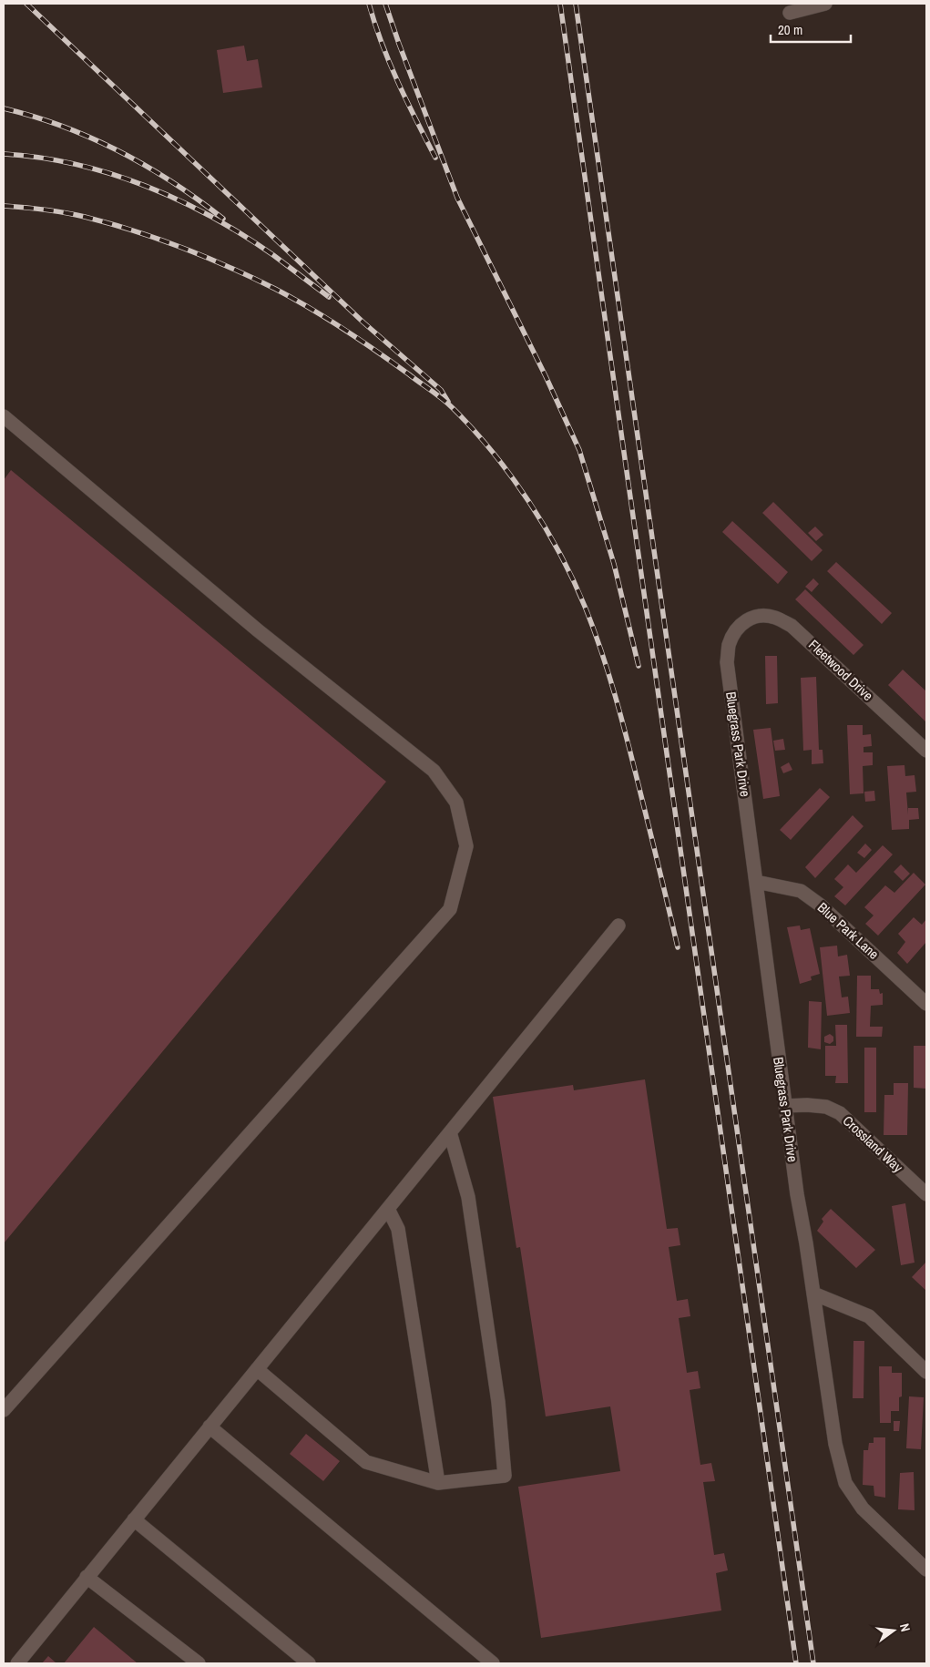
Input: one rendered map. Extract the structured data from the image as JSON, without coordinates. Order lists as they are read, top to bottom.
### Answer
{
  "streets": {
    "street": [
      "Fleetwood Drive",
      "Bluegrass Park Drive",
      "Blue Park Lane",
      "Crossland Way"
    ]
  },
  "crossings": [
    ["Fleetwood Drive", "Bluegrass Park Drive"],
    ["Bluegrass Park Drive", "Blue Park Lane"],
    ["Bluegrass Park Drive", "Crossland Way"]
  ],
  "scale_bar": "20 m",
  "north": "right"
}
